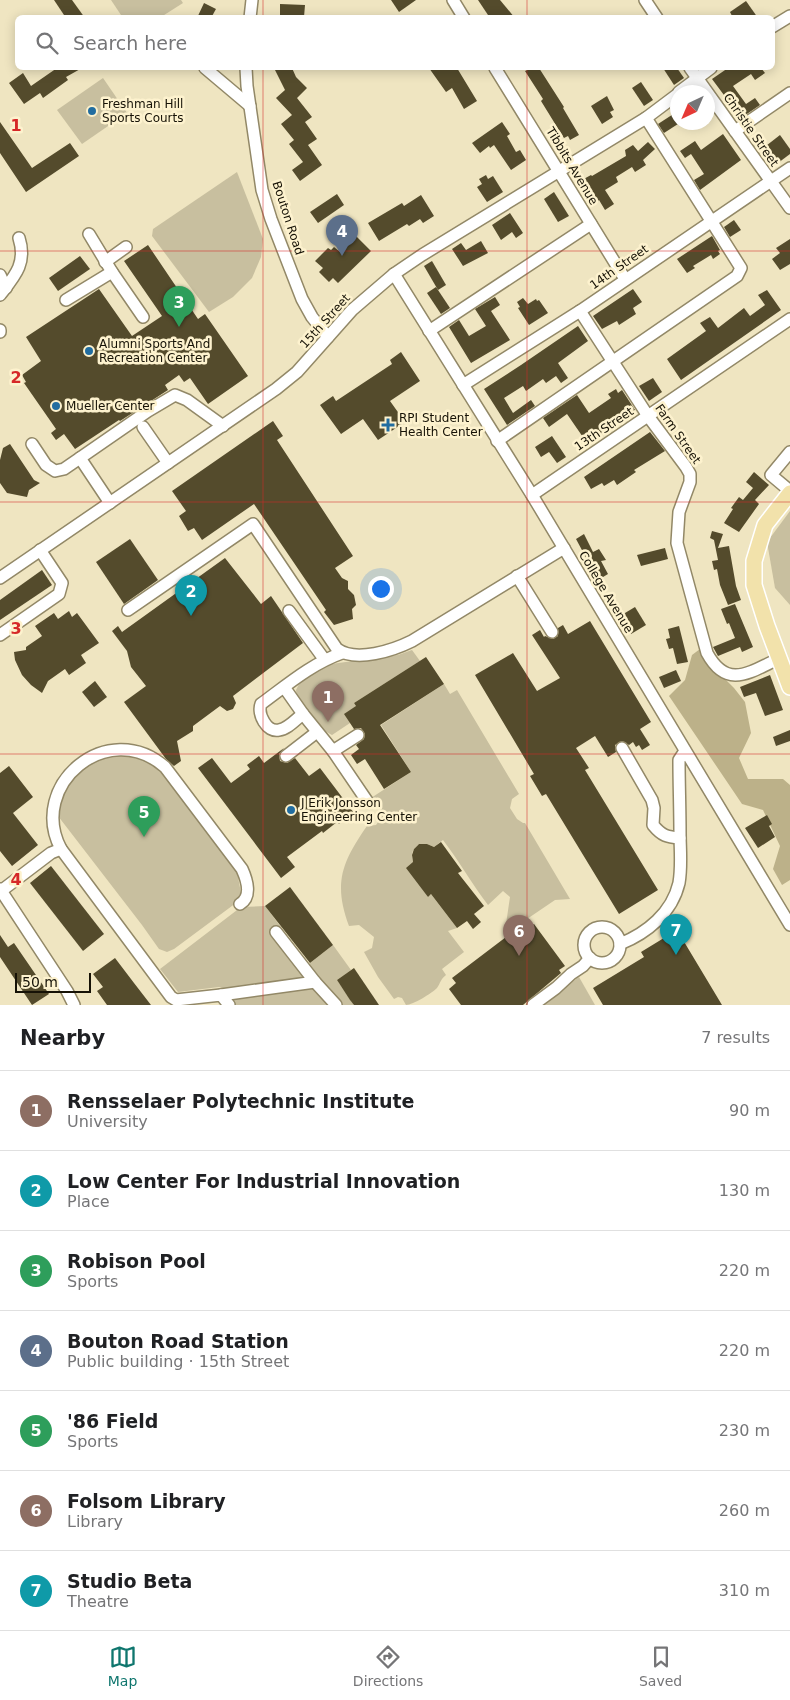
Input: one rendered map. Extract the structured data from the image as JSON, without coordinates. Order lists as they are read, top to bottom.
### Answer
{
  "streets": {
    "street": [
      "Christie Street",
      "Tibbits Avenue",
      "Bouton Road",
      "14th Street",
      "15th Street",
      "13th Street",
      "Farm Street",
      "College Avenue"
    ]
  },
  "crossings": [
    ["Christie Street", "14th Street"],
    ["Christie Street", "15th Street"],
    ["Tibbits Avenue", "14th Street"],
    ["Tibbits Avenue", "15th Street"],
    ["Bouton Road", "15th Street"],
    ["14th Street", "Farm Street"],
    ["14th Street", "College Avenue"],
    ["15th Street", "College Avenue"],
    ["13th Street", "Farm Street"],
    ["13th Street", "College Avenue"]
  ],
  "places": {
    "other": [
      "Freshman Hill Sports Courts",
      "Alumni Sports And Recreation Center",
      "Mueller Center",
      "J Erik Jonsson Engineering Center"
    ],
    "health": ["RPI Student Health Center"]
  },
  "scale_bar": "50 m",
  "north": "bottom left",
  "page": {
    "search": "Search here",
    "pins": [
      "4",
      "3",
      "2",
      "1",
      "5",
      "7",
      "6"
    ],
    "scale": "50 m",
    "heading": ["Nearby", "7 results"],
    "list": [
      {
        "mark": "1",
        "name": "Rensselaer Polytechnic Institute",
        "note": "University",
        "value": "90 m"
      },
      {
        "mark": "2",
        "name": "Low Center For Industrial Innovation",
        "note": "Place",
        "value": "130 m"
      },
      {
        "mark": "3",
        "name": "Robison Pool",
        "note": "Sports",
        "value": "220 m"
      },
      {
        "mark": "4",
        "name": "Bouton Road Station",
        "note": "Public building · 15th Street",
        "value": "220 m"
      },
      {
        "mark": "5",
        "name": "'86 Field",
        "note": "Sports",
        "value": "230 m"
      },
      {
        "mark": "6",
        "name": "Folsom Library",
        "note": "Library",
        "value": "260 m"
      },
      {
        "mark": "7",
        "name": "Studio Beta",
        "note": "Theatre",
        "value": "310 m"
      }
    ],
    "nav": ["Map", "Directions", "Saved"]
  },
  "grid": {
    "rows": [
      "1",
      "2",
      "3",
      "4"
    ]
  }
}
